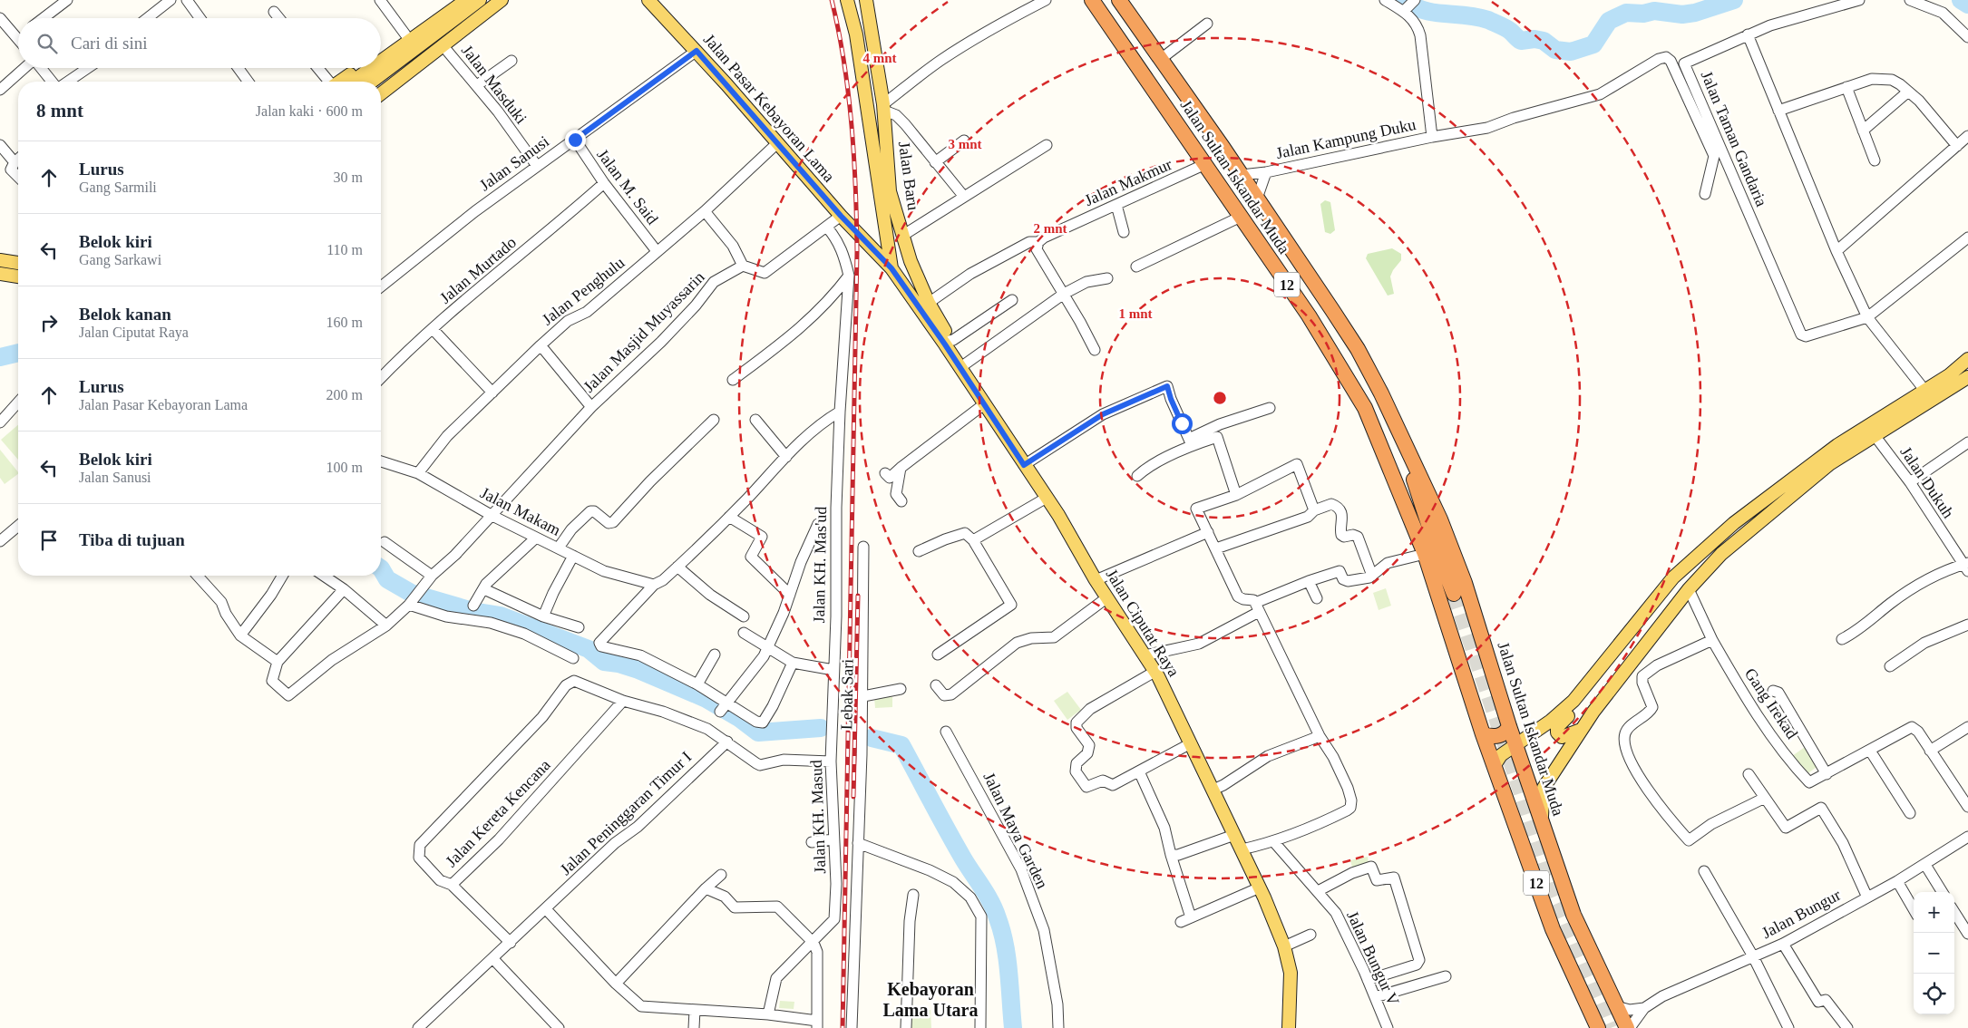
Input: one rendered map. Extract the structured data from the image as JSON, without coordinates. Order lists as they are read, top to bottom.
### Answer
{
  "streets": {
    "highway": ["Jalan Sultan Iskandar Muda", "12"],
    "main road": ["Jalan Pasar Kebayoran Lama", "Jalan Baru", "Jalan Ciputat Raya"],
    "street": [
      "Jalan Masduki",
      "Jalan Kampung Duku",
      "Jalan Taman Gandaria",
      "Jalan Sanusi",
      "Jalan Makmur",
      "Jalan M. Said",
      "Jalan Murtado",
      "Jalan Penghulu",
      "Jalan Masjid Muyassarin",
      "Jalan Dukuh",
      "Jalan Makam",
      "Jalan KH. Mas'ud",
      "Lebak Sari",
      "Gang Irekad",
      "Jalan Kereta Kencana",
      "Jalan Peninggaran Timur I",
      "Jalan KH. Masud",
      "Jalan Maya Garden",
      "Jalan Bungur",
      "Jalan Bungur V"
    ]
  },
  "crossings": [
    ["Jalan Masduki", "Jalan Sanusi"],
    ["Jalan Pasar Kebayoran Lama", "Jalan Sanusi"],
    ["Jalan Pasar Kebayoran Lama", "Jalan Baru"],
    ["Jalan Pasar Kebayoran Lama", "Jalan Penghulu"],
    ["Jalan Pasar Kebayoran Lama", "Jalan Ciputat Raya"],
    ["Jalan Kampung Duku", "Jalan Sultan Iskandar Muda"],
    ["Jalan Sanusi", "Jalan M. Said"],
    ["Jalan Baru", "Jalan Makmur"],
    ["Jalan Baru", "Jalan Ciputat Raya"],
    ["Jalan Sultan Iskandar Muda", "Jalan Makmur"],
    ["Jalan Sultan Iskandar Muda", "Jalan Bungur"],
    ["Jalan M. Said", "Jalan Murtado"],
    ["Jalan M. Said", "Jalan Penghulu"],
    ["Jalan Penghulu", "Jalan Masjid Muyassarin"],
    ["Jalan Penghulu", "Jalan Makam"],
    ["Jalan Masjid Muyassarin", "Jalan Makam"],
    ["Jalan KH. Mas'ud", "Jalan KH. Masud"],
    ["Jalan Kereta Kencana", "Jalan Peninggaran Timur I"]
  ],
  "districts": ["Kebayoran Lama Utara"],
  "page": {
    "search": "Cari di sini",
    "heading": ["8 mnt", "Jalan kaki · 600 m"],
    "list": [
      ["Lurus", "Gang Sarmili", "30 m"],
      ["Belok kiri", "Gang Sarkawi", "110 m"],
      ["Belok kanan", "Jalan Ciputat Raya", "160 m"],
      ["Lurus", "Jalan Pasar Kebayoran Lama", "200 m"],
      ["Belok kiri", "Jalan Sanusi", "100 m"],
      "Tiba di tujuan"
    ],
    "map_buttons": ["+", "−"]
  },
  "rings": [
    "4 mnt",
    "3 mnt",
    "2 mnt",
    "1 mnt"
  ]
}
